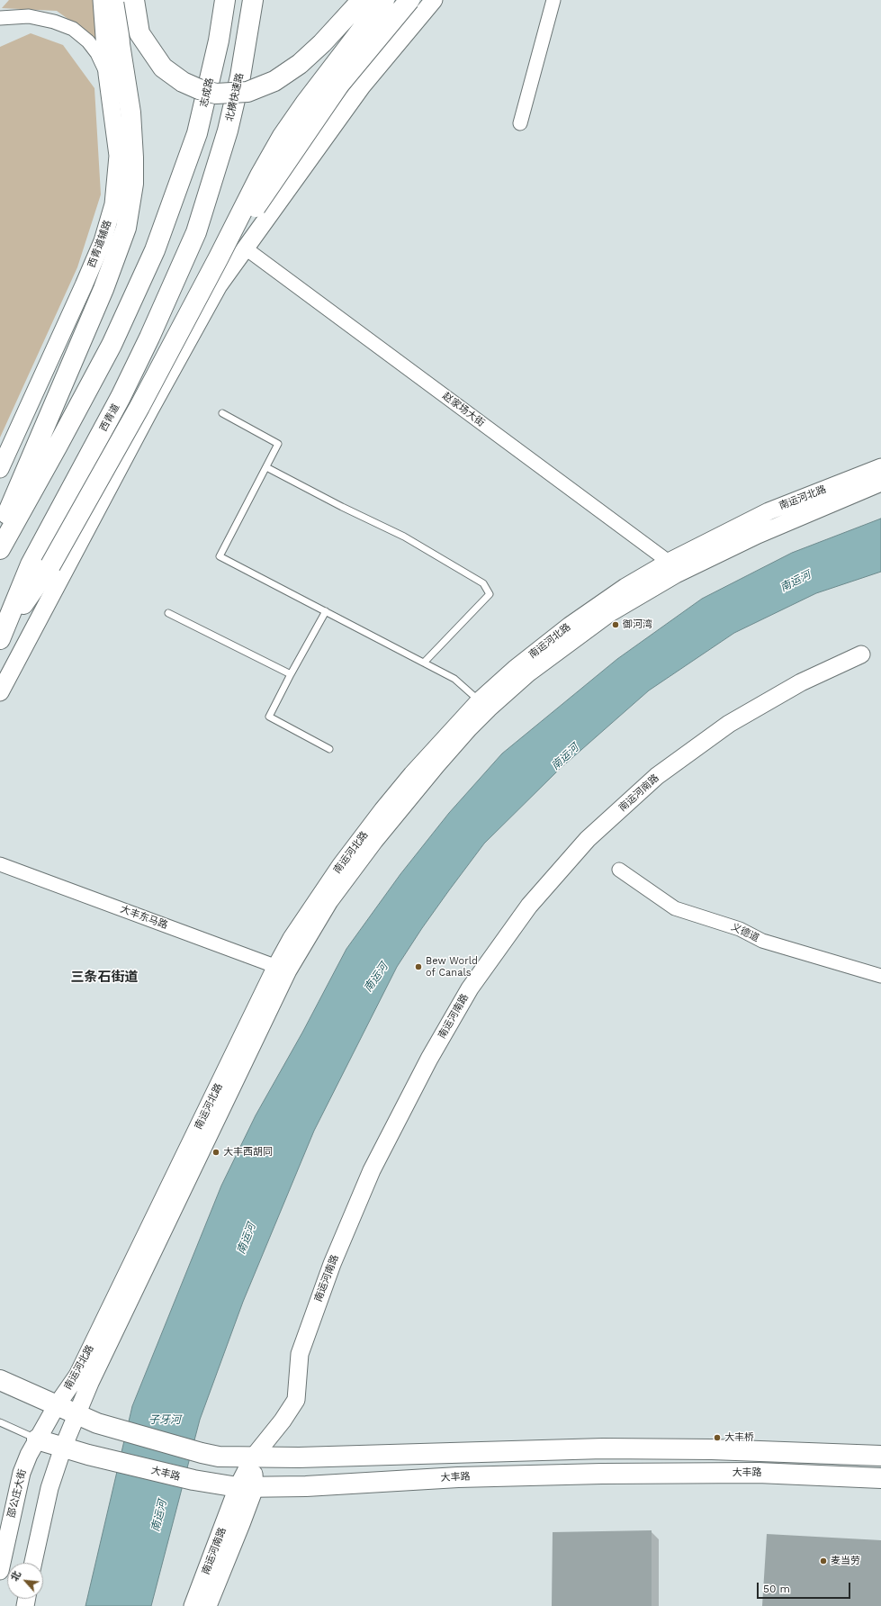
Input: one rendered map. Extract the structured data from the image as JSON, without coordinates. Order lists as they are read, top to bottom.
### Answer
{
  "streets": {
    "main road": [
      "志成路",
      "北横快速路",
      "西青道",
      "大丰路"
    ],
    "street": [
      "西青道辅路",
      "赵家场大街",
      "南运河北路",
      "南运河南路",
      "大丰东马路",
      "义德道",
      "邵公庄大街"
    ]
  },
  "crossings": [
    ["北横快速路", "西青道"],
    ["赵家场大街", "南运河北路"],
    ["南运河北路", "大丰东马路"],
    ["南运河北路", "大丰路"],
    ["南运河北路", "邵公庄大街"],
    ["南运河南路", "大丰路"],
    ["大丰路", "邵公庄大街"]
  ],
  "districts": ["三条石街道"],
  "water": ["南运河", "子牙河"],
  "places": [
    "御河湾",
    "Bew World of Canals",
    "大丰西胡同",
    "大丰桥",
    "麦当劳"
  ],
  "scale_bar": "50 m",
  "north": "top left"
}
